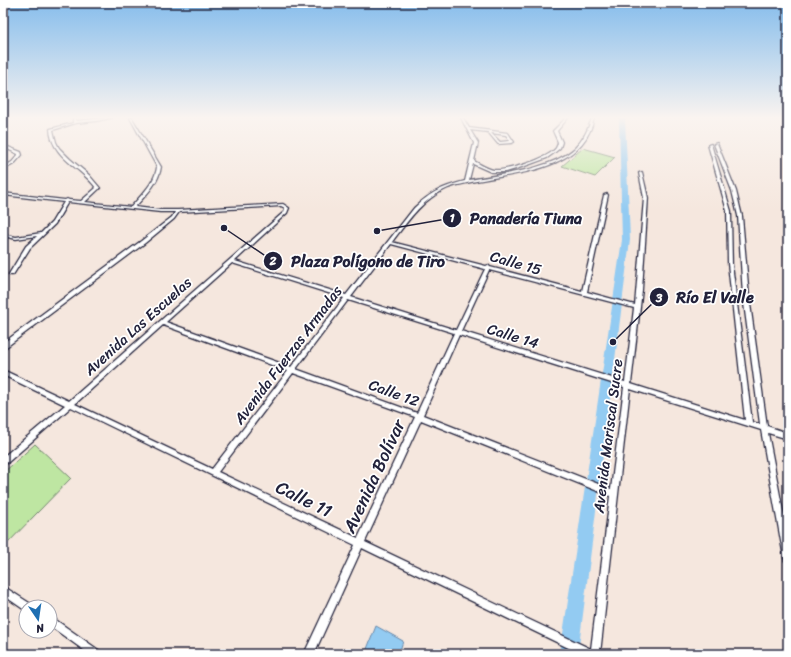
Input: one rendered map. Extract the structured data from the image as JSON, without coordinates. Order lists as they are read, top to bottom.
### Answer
{
  "streets": {
    "street": [
      "Calle 15",
      "Avenida Las Escuelas",
      "Calle 14",
      "Avenida Fuerzas Armadas",
      "Calle 12",
      "Avenida Mariscal Sucre",
      "Avenida Bolívar",
      "Calle 11"
    ]
  },
  "crossings": [
    ["Calle 15", "Avenida Fuerzas Armadas"],
    ["Calle 15", "Avenida Mariscal Sucre"],
    ["Calle 15", "Avenida Bolívar"],
    ["Avenida Las Escuelas", "Calle 14"],
    ["Avenida Las Escuelas", "Calle 12"],
    ["Avenida Las Escuelas", "Calle 11"],
    ["Calle 14", "Avenida Fuerzas Armadas"],
    ["Calle 14", "Avenida Mariscal Sucre"],
    ["Calle 14", "Avenida Bolívar"],
    ["Avenida Fuerzas Armadas", "Calle 12"],
    ["Avenida Fuerzas Armadas", "Calle 11"],
    ["Calle 12", "Avenida Mariscal Sucre"],
    ["Calle 12", "Avenida Bolívar"],
    ["Avenida Bolívar", "Calle 11"]
  ],
  "places": ["Plaza Polígono de Tiro", "Panadería Tiuna", "Río El Valle"],
  "north": "bottom"
}
